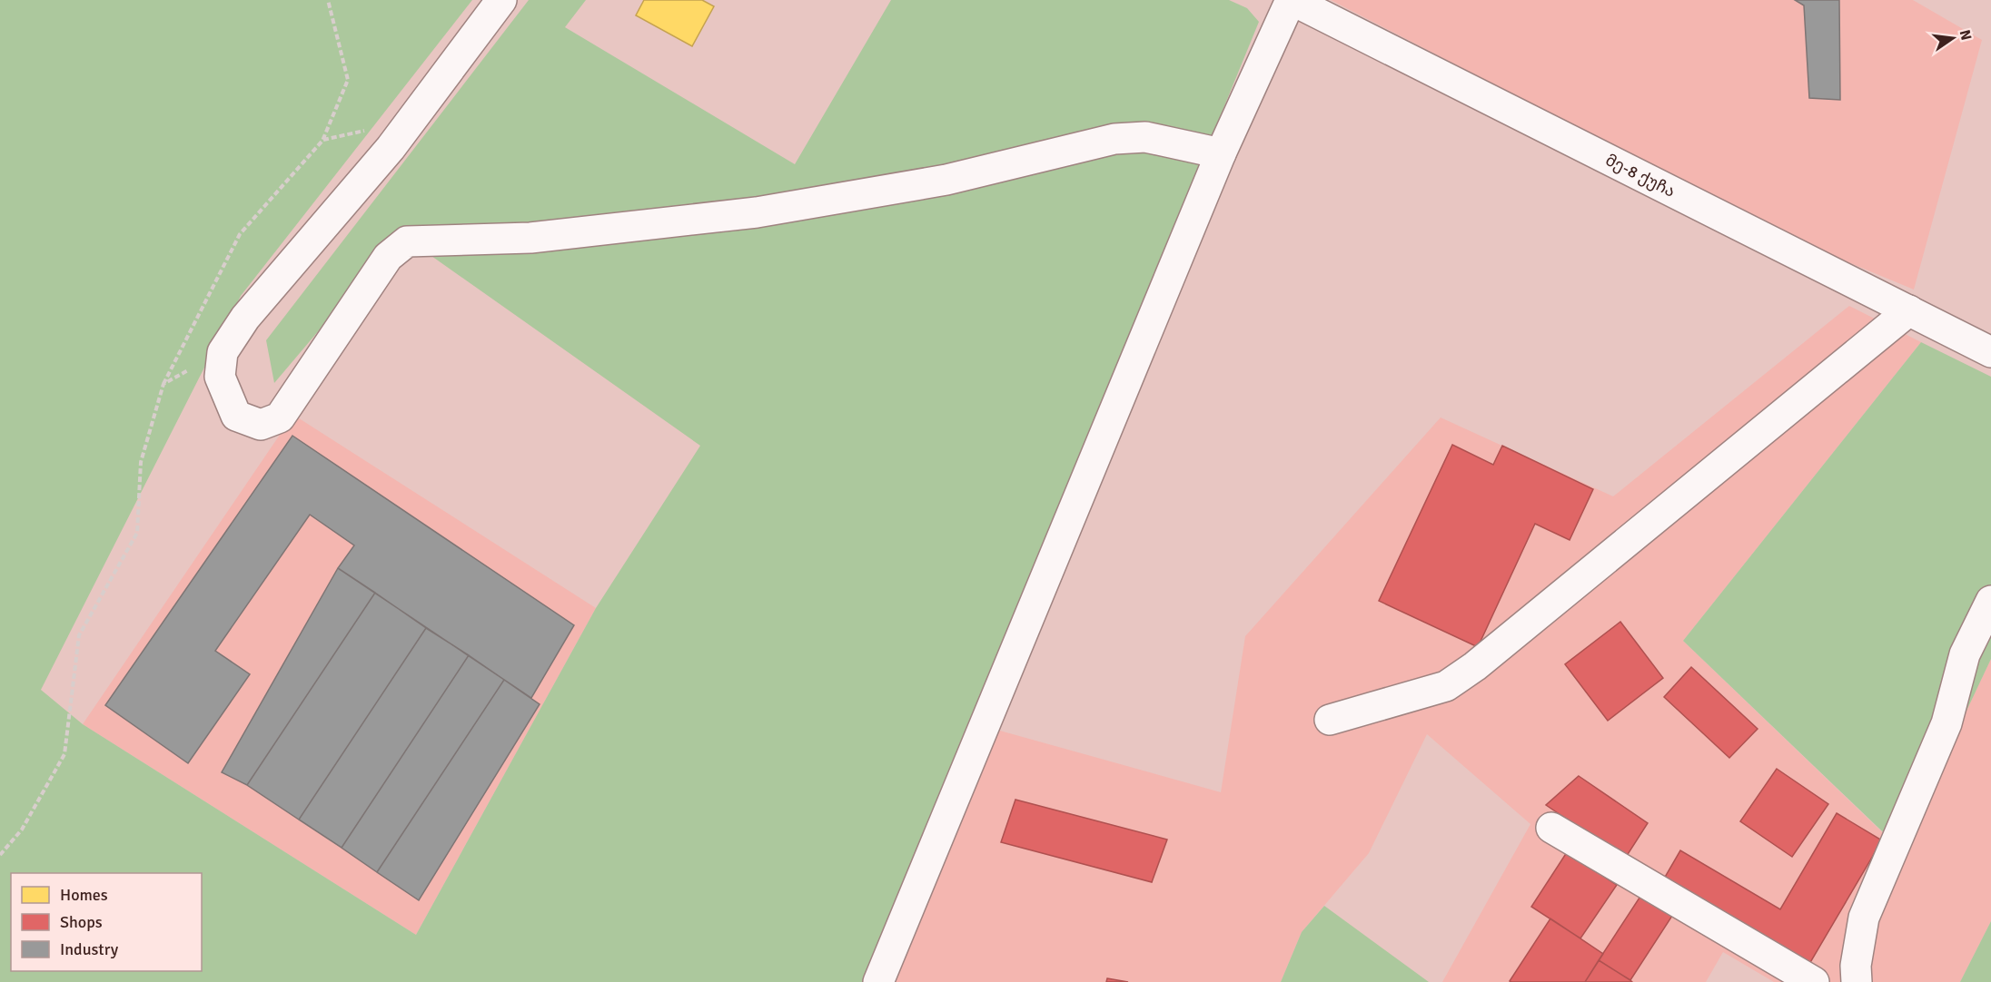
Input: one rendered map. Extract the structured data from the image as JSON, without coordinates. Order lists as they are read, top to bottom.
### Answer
{
  "streets": {
    "street": ["მე-8 ქუჩა"]
  },
  "legend": ["Homes", "Shops", "Industry"],
  "north": "right"
}
